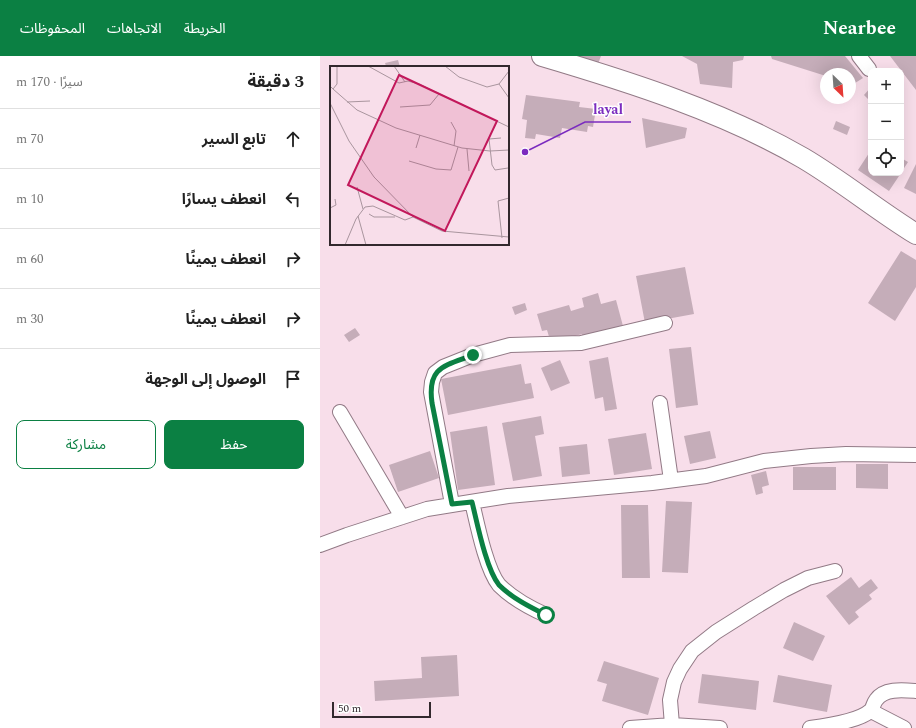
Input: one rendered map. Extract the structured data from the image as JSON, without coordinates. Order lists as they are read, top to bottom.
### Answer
{
  "places": ["layal"],
  "scale_bar": "50 m",
  "north": "bottom right",
  "page": {
    "header": "Nearbee",
    "nav": ["الخريطة", "الاتجاهات", "المحفوظات"],
    "heading": ["3 دقيقة", "سيرًا · 170 m"],
    "map_buttons": ["+", "−"],
    "list": [
      ["تابع السير", "70 m"],
      ["انعطف يسارًا", "10 m"],
      ["انعطف يمينًا", "60 m"],
      ["انعطف يمينًا", "30 m"],
      "الوصول إلى الوجهة"
    ],
    "buttons": ["حفظ", "مشاركة"],
    "scale": "50 m"
  }
}
